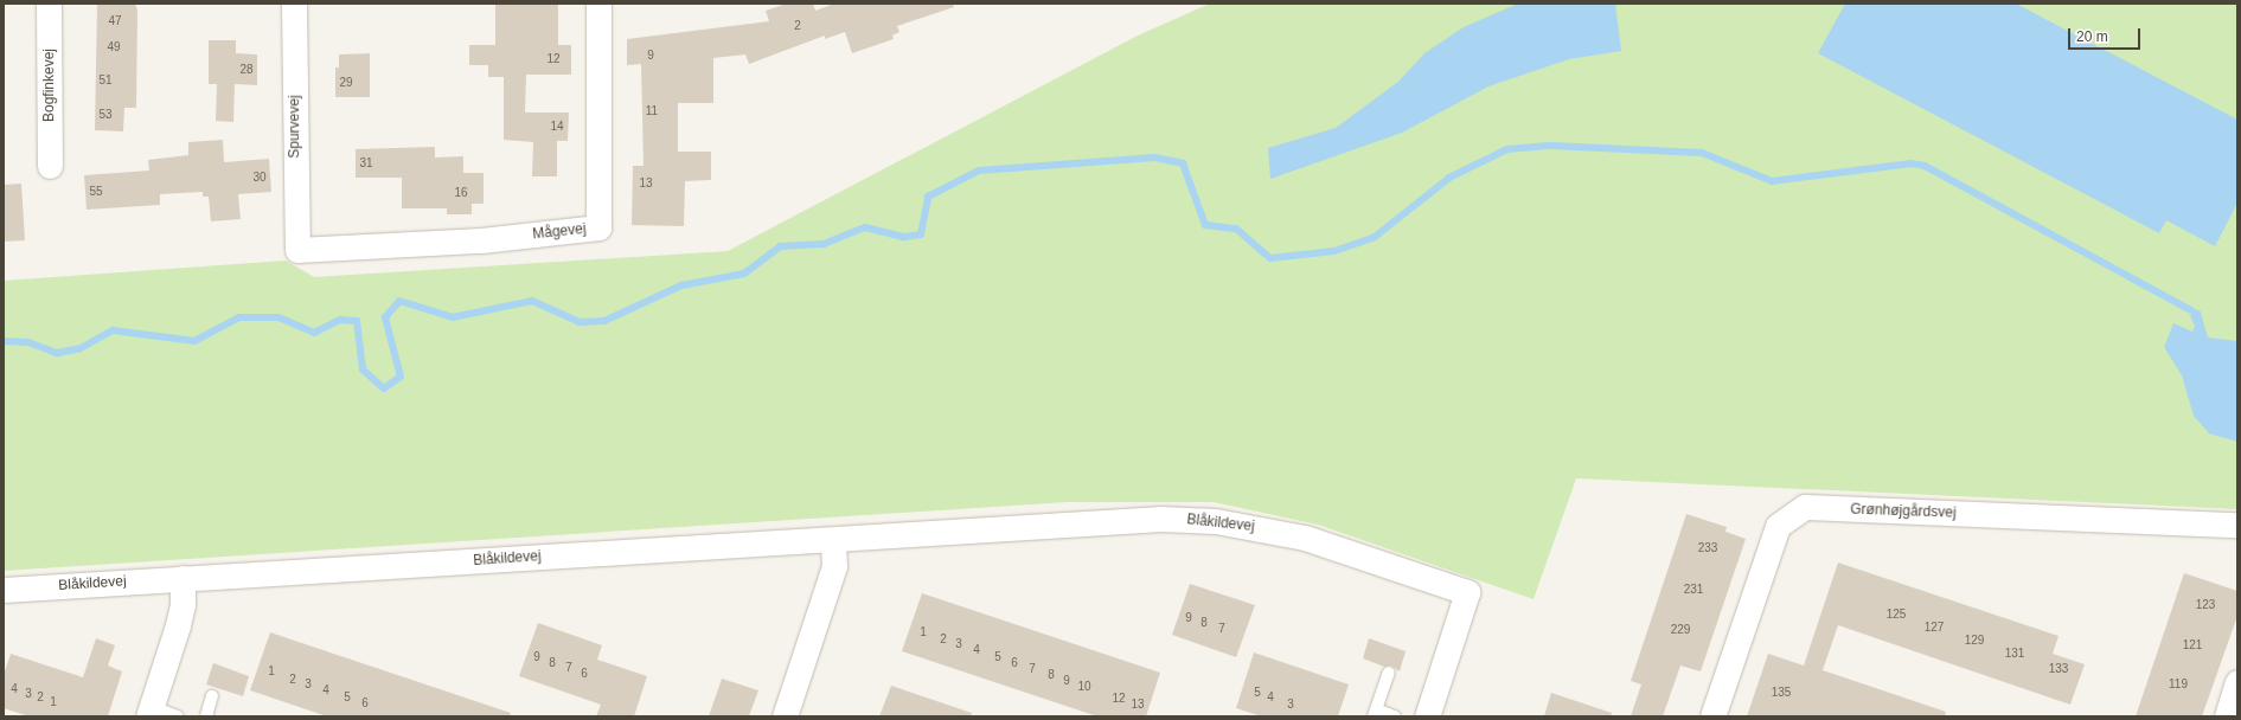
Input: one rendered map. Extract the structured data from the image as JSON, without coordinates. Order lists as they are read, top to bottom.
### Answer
{
  "streets": {
    "street": [
      "Bogfinkevej",
      "Spurvevej",
      "Mågevej",
      "Grønhøjgårdsvej",
      "Blåkildevej"
    ]
  },
  "crossings": [
    ["Spurvevej", "Mågevej"]
  ],
  "house_numbers": [
    "47",
    "2",
    "49",
    "9",
    "12",
    "28",
    "51",
    "29",
    "11",
    "53",
    "14",
    "31",
    "30",
    "13",
    "55",
    "16",
    "233",
    "231",
    "123",
    "125",
    "9",
    "8",
    "127",
    "7",
    "229",
    "1",
    "2",
    "129",
    "3",
    "121",
    "4",
    "131",
    "9",
    "5",
    "8",
    "6",
    "7",
    "7",
    "133",
    "1",
    "6",
    "8",
    "2",
    "9",
    "3",
    "119",
    "10",
    "4",
    "4",
    "5",
    "135",
    "3",
    "2",
    "5",
    "4",
    "12",
    "1",
    "6",
    "13",
    "3"
  ],
  "scale_bar": "20 m"
}
